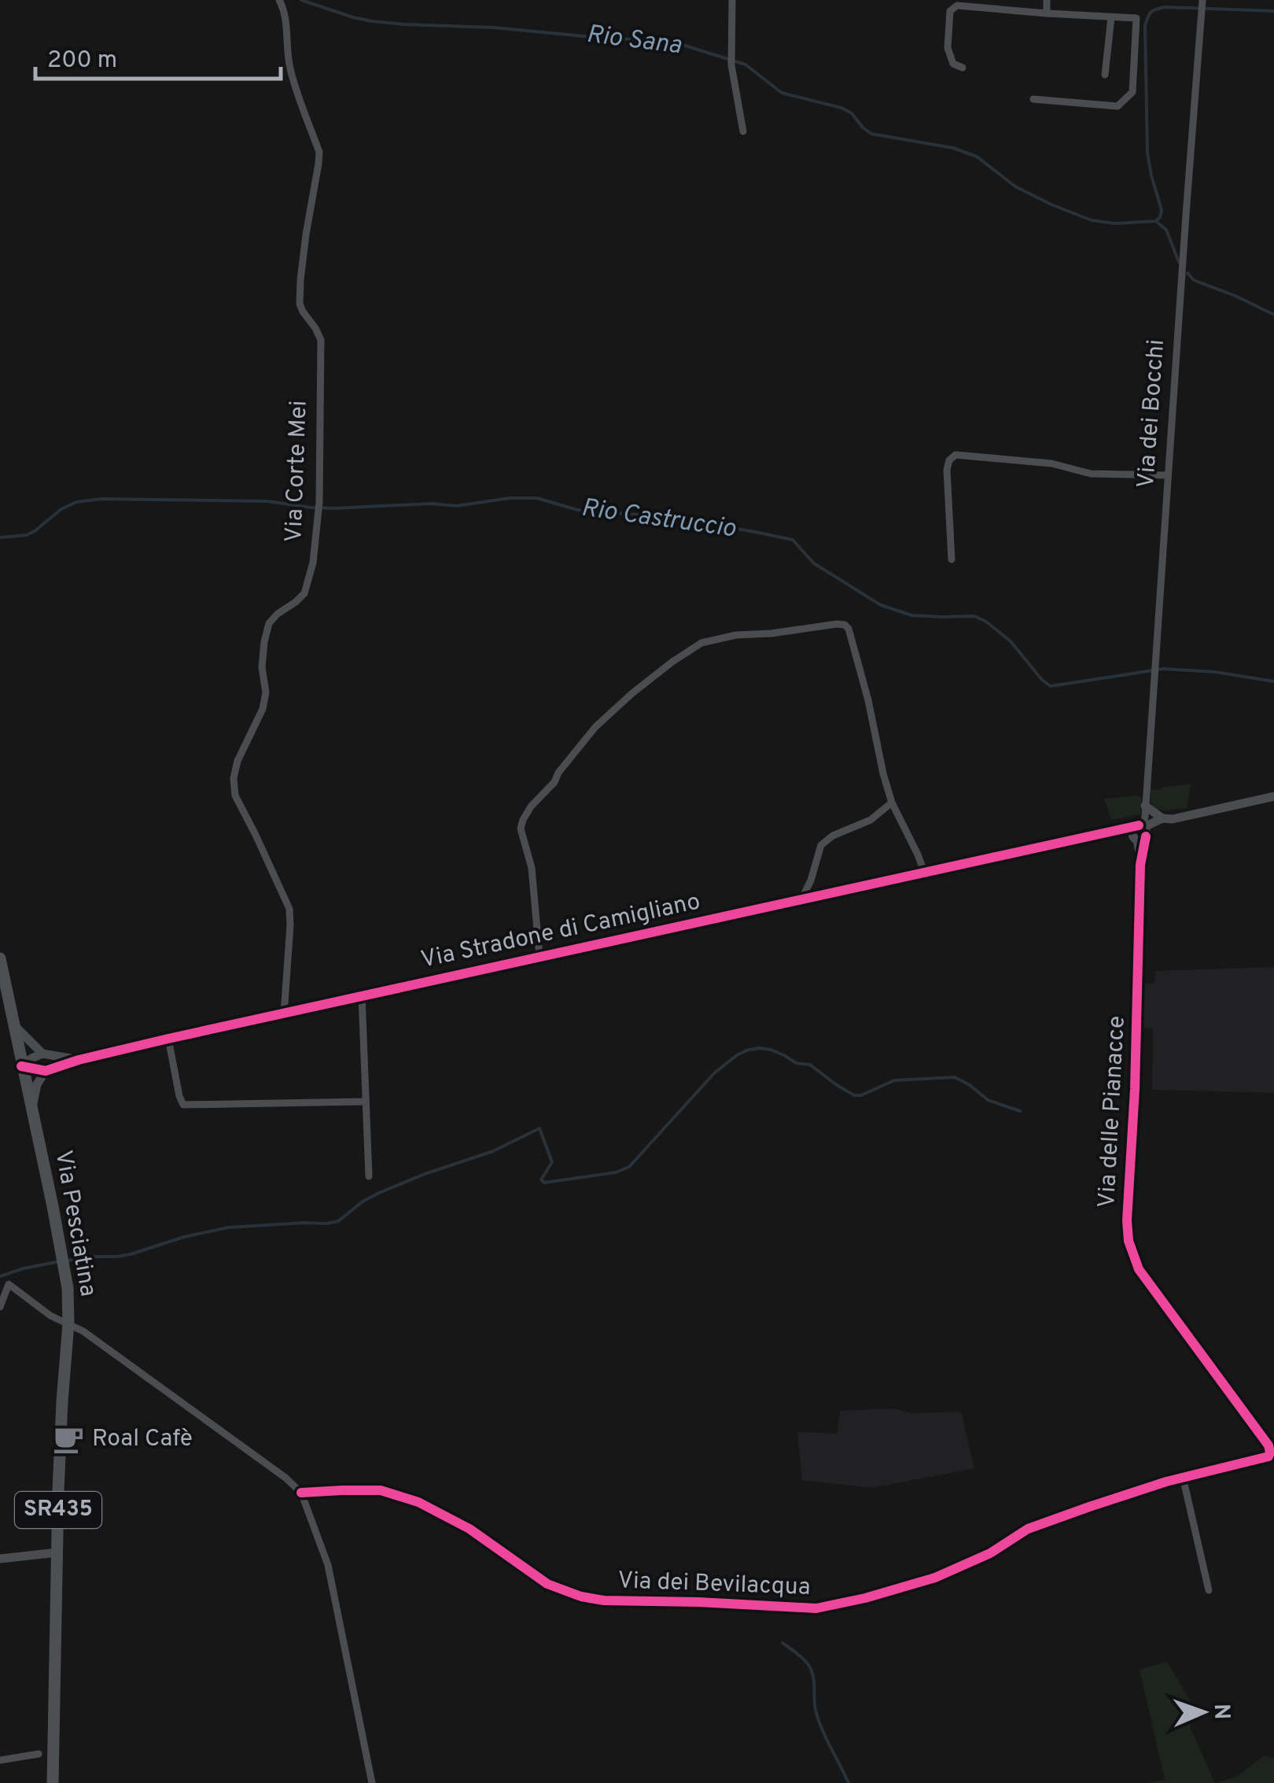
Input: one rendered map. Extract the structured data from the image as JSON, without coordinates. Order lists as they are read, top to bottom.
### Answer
{
  "streets": {
    "main road": ["Via Pesciatina", "SR435"],
    "street": [
      "Via dei Bocchi",
      "Via Corte Mei",
      "Via Stradone di Camigliano",
      "Via delle Pianacce",
      "Via dei Bevilacqua"
    ]
  },
  "crossings": [
    ["Via dei Bocchi", "Via Stradone di Camigliano"],
    ["Via dei Bocchi", "Via delle Pianacce"],
    ["Via Corte Mei", "Via Stradone di Camigliano"],
    ["Via Stradone di Camigliano", "Via delle Pianacce"],
    ["Via Stradone di Camigliano", "Via Pesciatina"],
    ["Via delle Pianacce", "Via dei Bevilacqua"]
  ],
  "water": ["Rio Sana", "Rio Castruccio"],
  "places": {
    "cafe": ["Roal Cafè"]
  },
  "scale_bar": "200 m",
  "north": "right"
}
